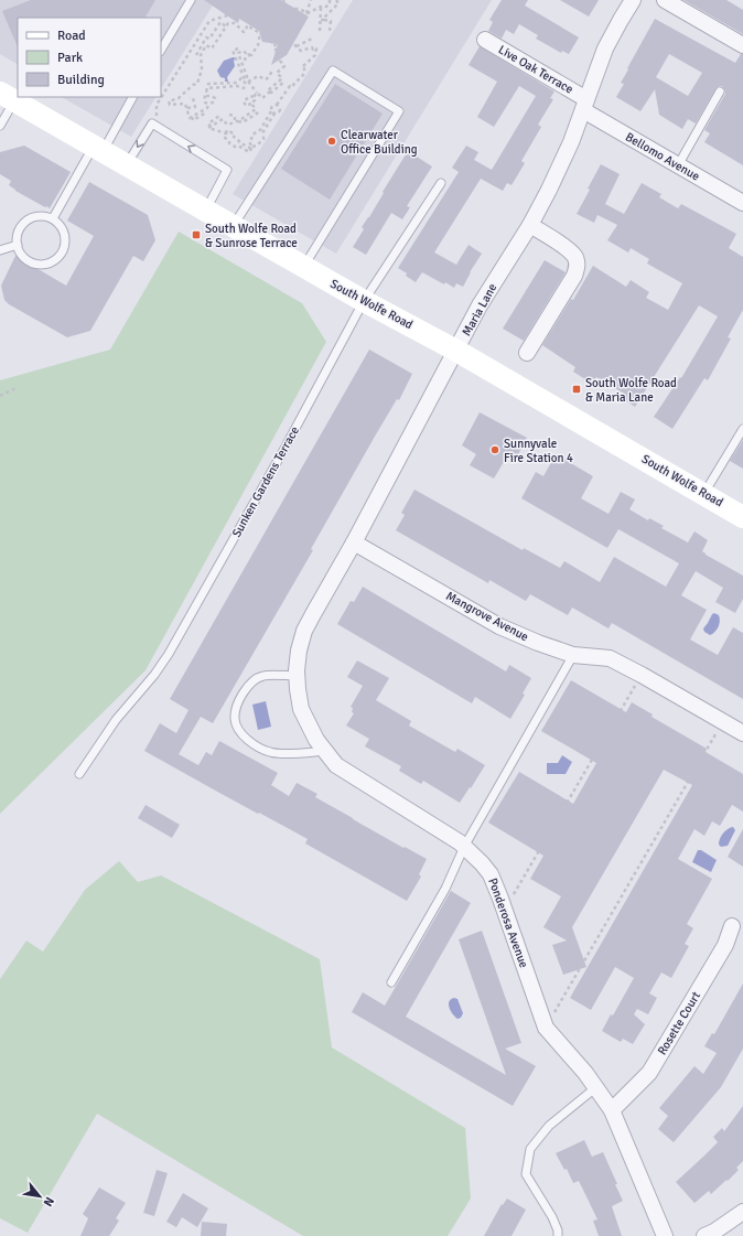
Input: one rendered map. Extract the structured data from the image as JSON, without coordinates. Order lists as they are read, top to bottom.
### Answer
{
  "streets": {
    "main road": ["South Wolfe Road"],
    "street": [
      "Live Oak Terrace",
      "Bellomo Avenue",
      "Maria Lane",
      "Mangrove Avenue",
      "Ponderosa Avenue",
      "Rosette Court"
    ],
    "lane": ["Sunken Gardens Terrace"]
  },
  "crossings": [
    ["Live Oak Terrace", "Bellomo Avenue"],
    ["Live Oak Terrace", "Maria Lane"],
    ["Bellomo Avenue", "Maria Lane"],
    ["South Wolfe Road", "Maria Lane"],
    ["South Wolfe Road", "Sunken Gardens Terrace"],
    ["Maria Lane", "Mangrove Avenue"],
    ["Maria Lane", "Ponderosa Avenue"],
    ["Ponderosa Avenue", "Rosette Court"]
  ],
  "places": {
    "other": ["Clearwater Office Building", "Sunnyvale Fire Station 4"],
    "transit": ["South Wolfe Road & Sunrose Terrace", "South Wolfe Road & Maria Lane"]
  },
  "legend": ["Road", "Park", "Building"],
  "north": "bottom right"
}
